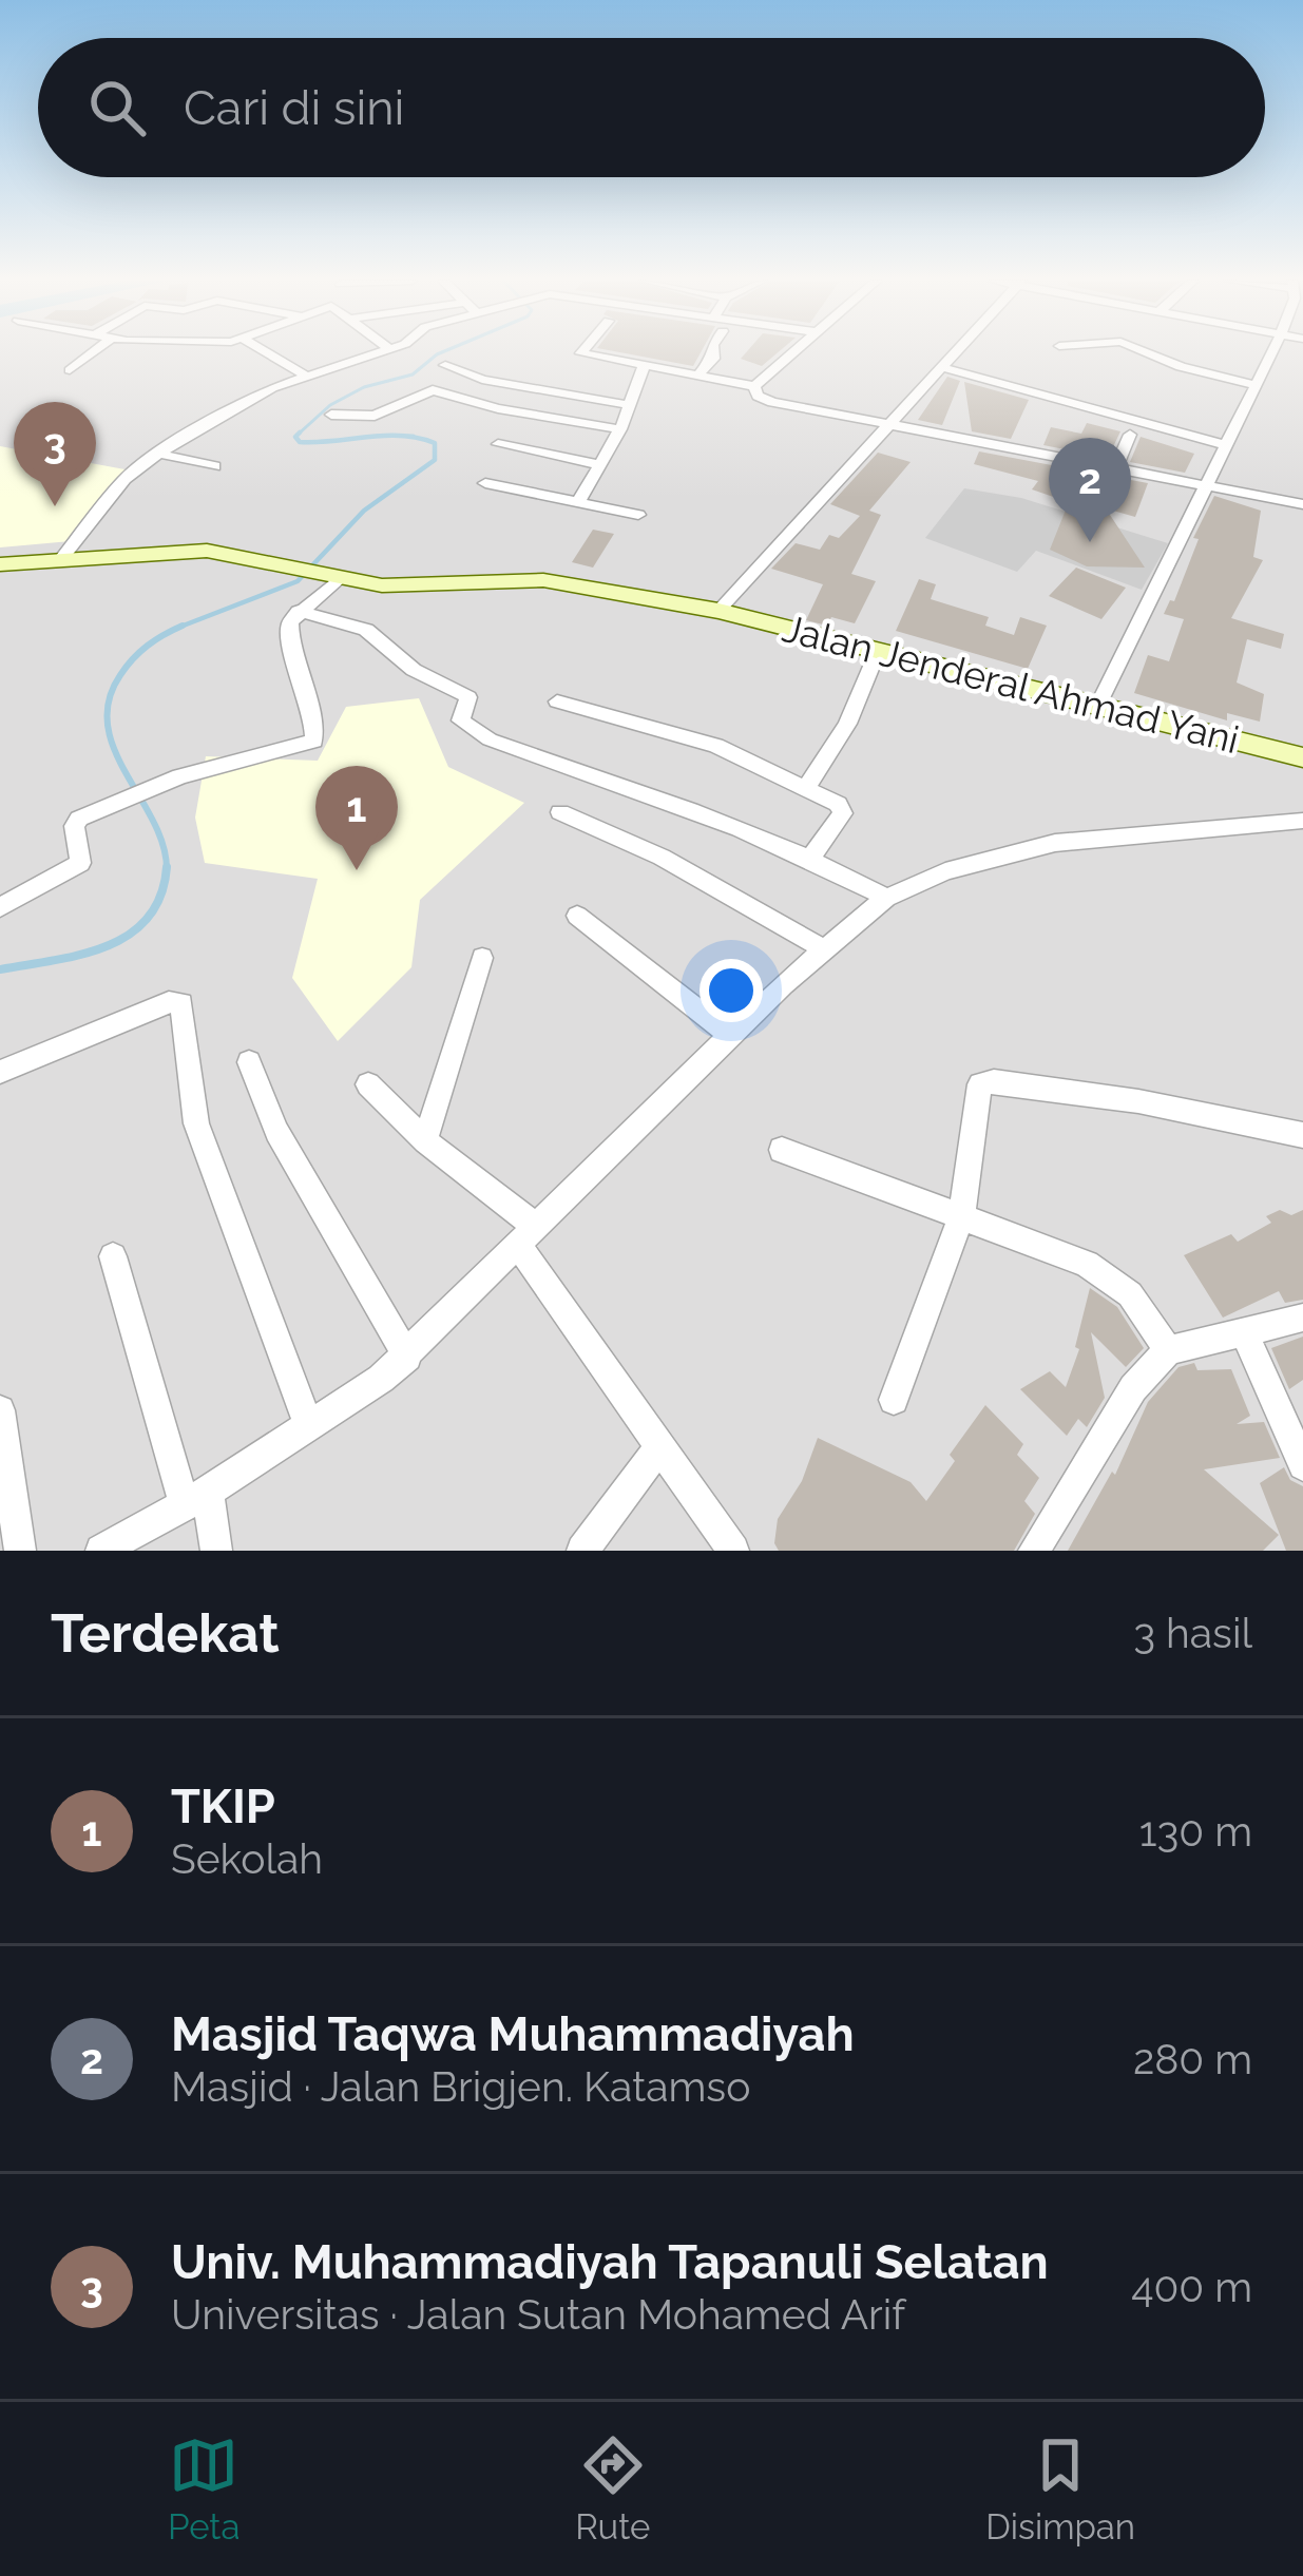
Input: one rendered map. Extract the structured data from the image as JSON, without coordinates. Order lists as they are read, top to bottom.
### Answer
{
  "streets": {
    "street": ["Jalan Jenderal Ahmad Yani"]
  },
  "page": {
    "search": "Cari di sini",
    "pins": ["3", "2", "1"],
    "heading": ["Terdekat", "3 hasil"],
    "list": [
      {
        "mark": "1",
        "name": "TKIP",
        "note": "Sekolah",
        "value": "130 m"
      },
      {
        "mark": "2",
        "name": "Masjid Taqwa Muhammadiyah",
        "note": "Masjid · Jalan Brigjen. Katamso",
        "value": "280 m"
      },
      {
        "mark": "3",
        "name": "Univ. Muhammadiyah Tapanuli Selatan",
        "note": "Universitas · Jalan Sutan Mohamed Arif",
        "value": "400 m"
      }
    ],
    "nav": ["Peta", "Rute", "Disimpan"]
  }
}
